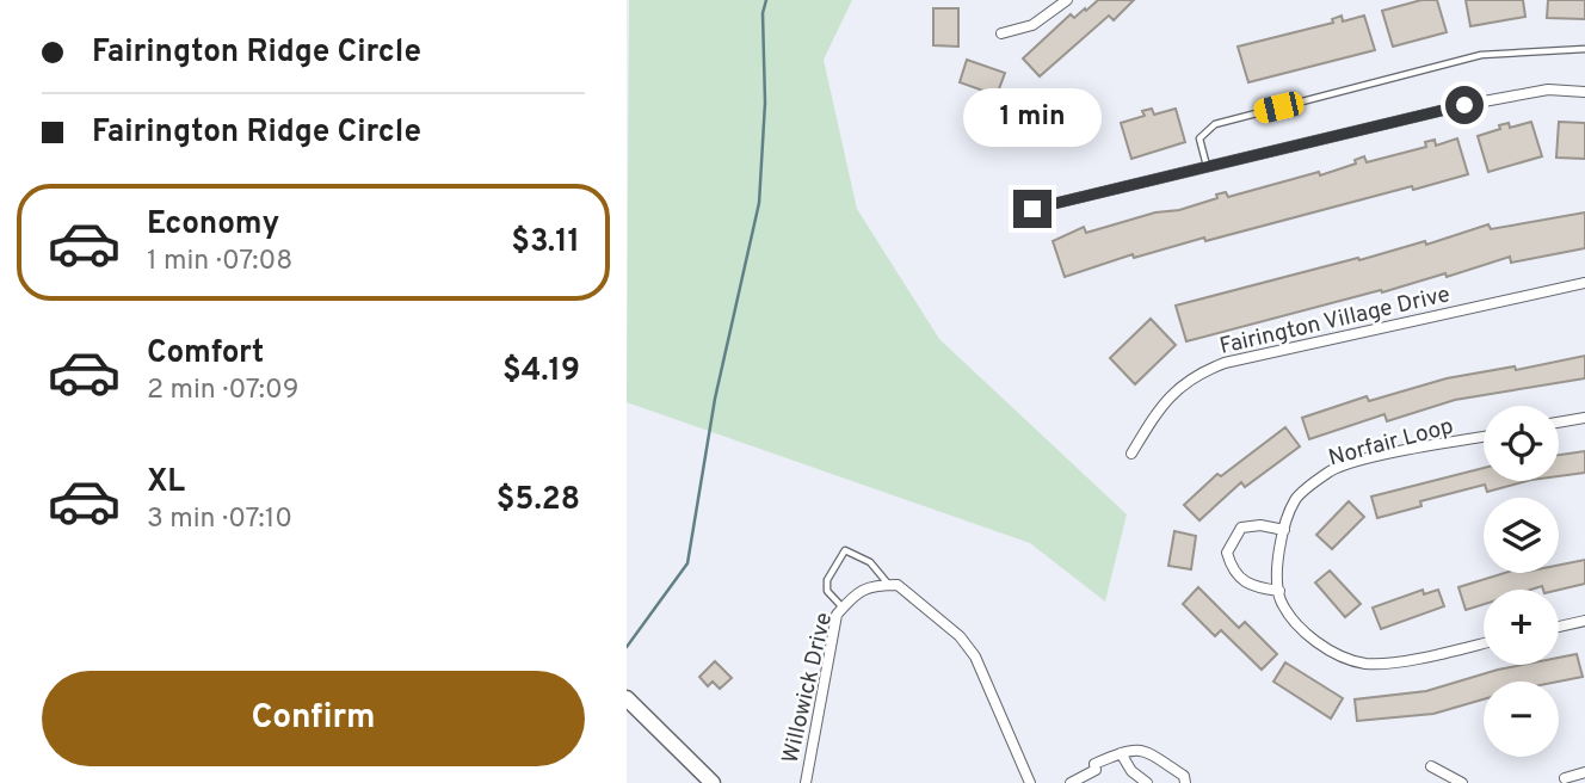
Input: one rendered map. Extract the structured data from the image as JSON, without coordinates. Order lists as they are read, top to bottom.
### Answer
{
  "streets": {
    "street": ["Fairington Village Drive", "Norfair Loop", "Willowick Drive"]
  },
  "page": {
    "banner": ["Fairington Ridge Circle", "Fairington Ridge Circle"],
    "bubble": "1 min",
    "list": [
      {
        "name": "Economy",
        "note": "1 min · 07:08",
        "value": "$3.11"
      },
      {
        "name": "Comfort",
        "note": "2 min · 07:09",
        "value": "$4.19"
      },
      {
        "name": "XL",
        "note": "3 min · 07:10",
        "value": "$5.28"
      }
    ],
    "map_buttons": ["+", "−"],
    "buttons": "Confirm"
  }
}
